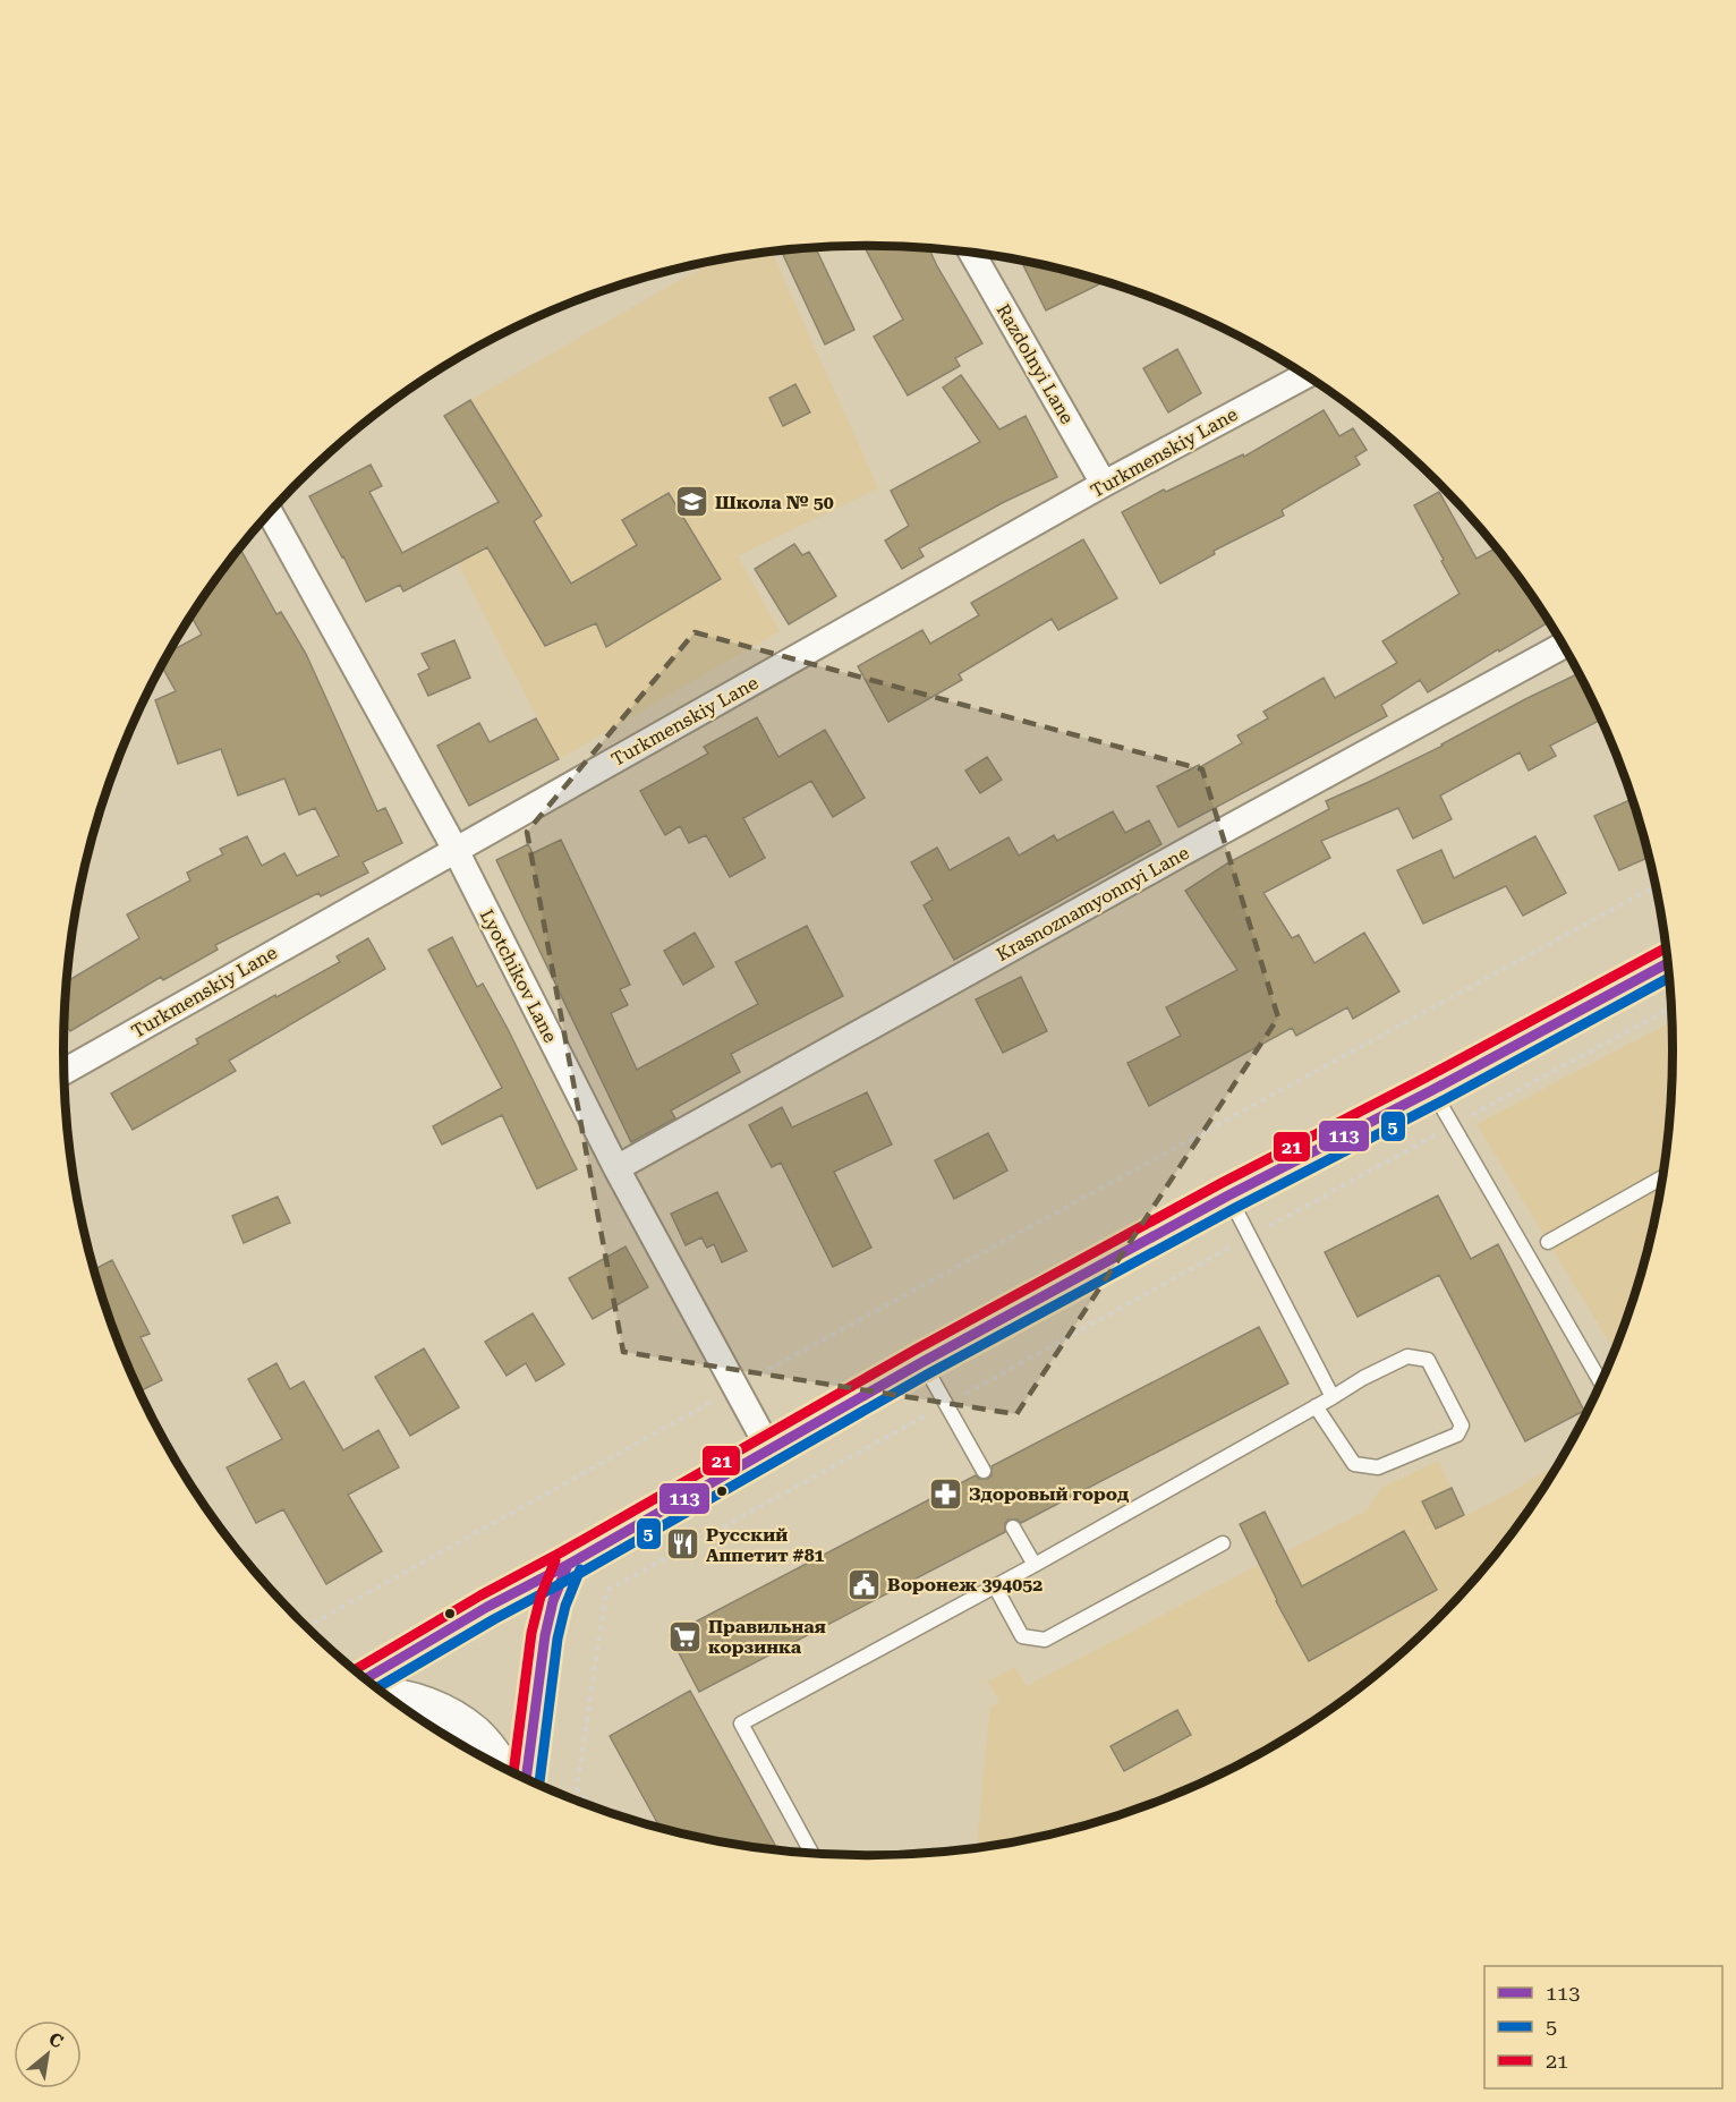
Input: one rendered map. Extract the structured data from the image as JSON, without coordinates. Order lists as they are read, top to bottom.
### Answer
{
  "streets": {
    "street": [
      "Razdolnyi Lane",
      "Turkmenskiy Lane",
      "Krasnoznamyonnyi Lane",
      "Lyotchikov Lane"
    ]
  },
  "crossings": [
    ["Razdolnyi Lane", "Turkmenskiy Lane"],
    ["Turkmenskiy Lane", "Lyotchikov Lane"],
    ["Krasnoznamyonnyi Lane", "Lyotchikov Lane"]
  ],
  "places": {
    "school or university": ["Школа № 50"],
    "pharmacy": ["Здоровый город"],
    "restaurant": ["Русский Аппетит #81"],
    "public building": ["Воронеж 394052"],
    "supermarket": ["Правильная корзинка"]
  },
  "lines": ["transit line 21", "transit line 113", "transit line 5"],
  "legend": ["113", "5", "21"],
  "north": "top right"
}
